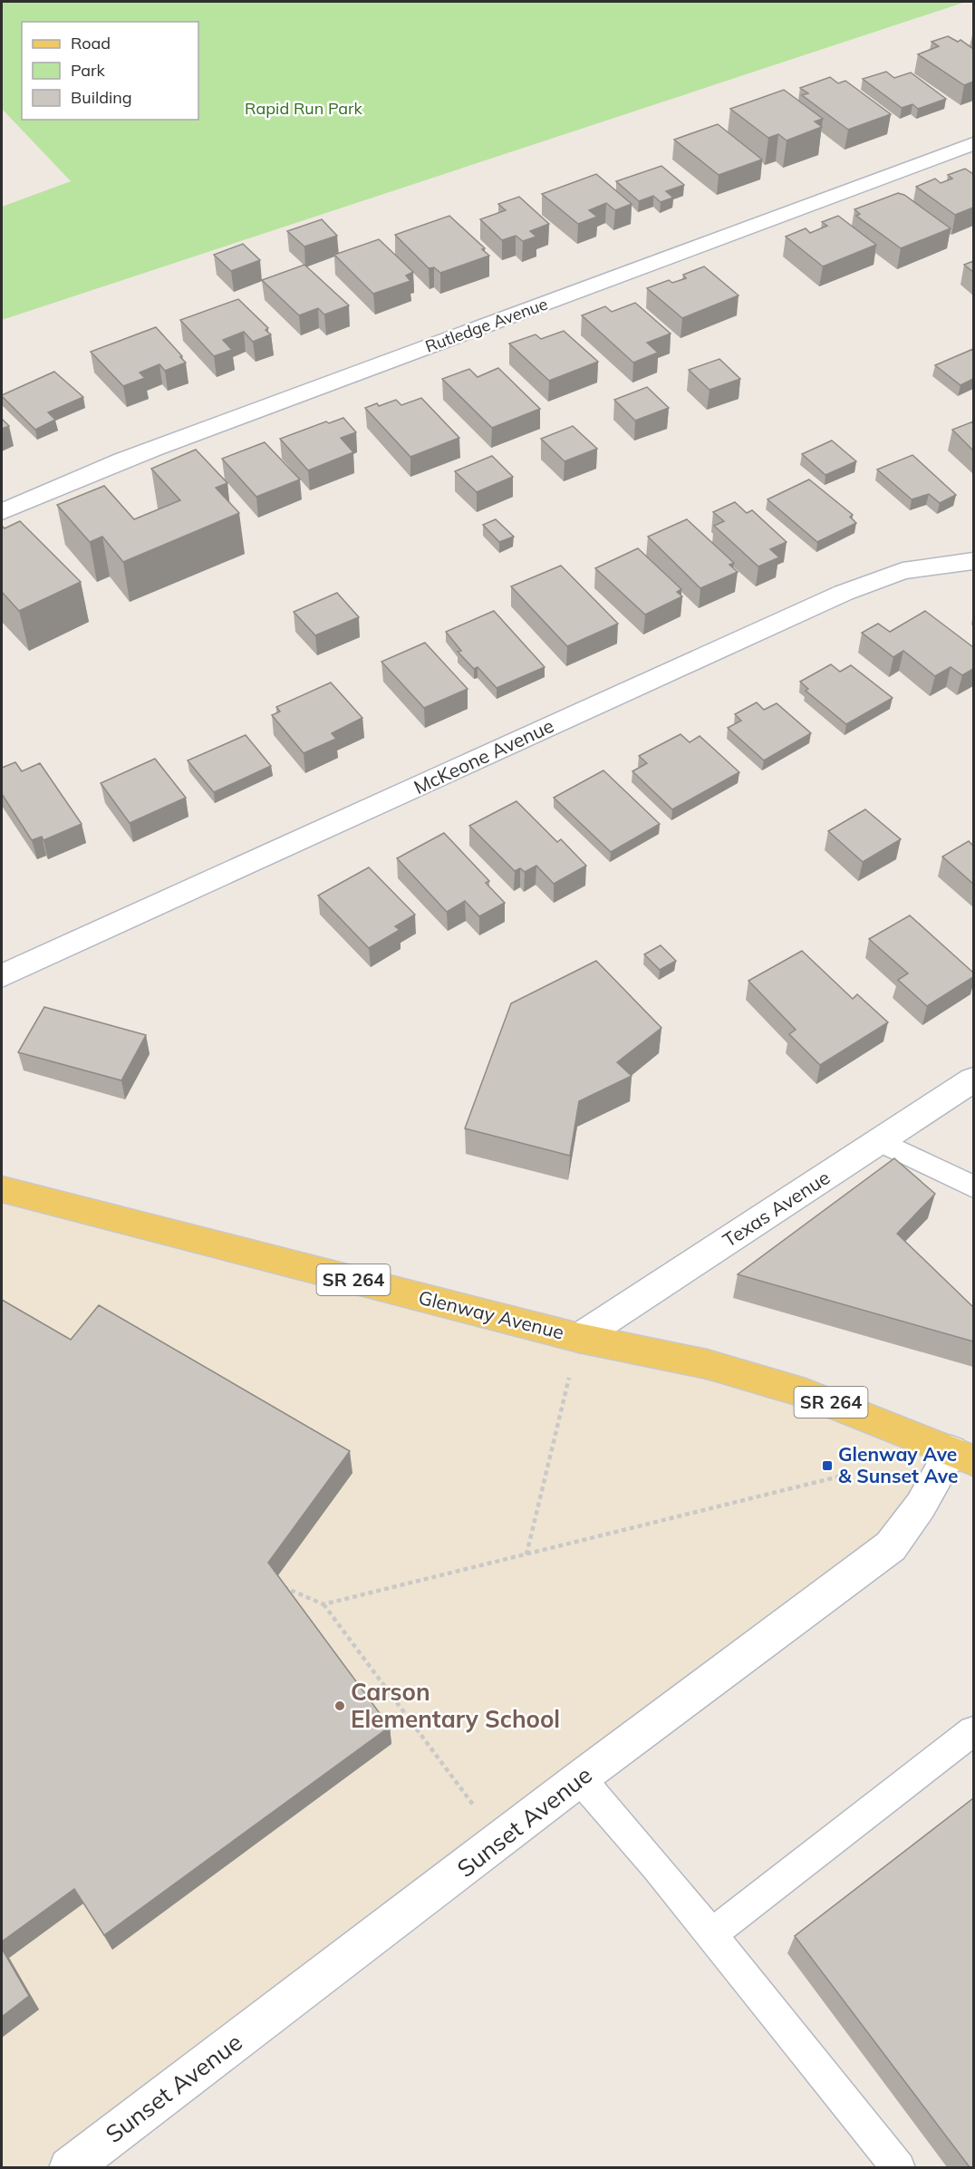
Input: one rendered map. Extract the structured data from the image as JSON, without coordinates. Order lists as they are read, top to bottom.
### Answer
{
  "streets": {
    "main road": ["SR 264", "Glenway Avenue"],
    "street": [
      "Rutledge Avenue",
      "McKeone Avenue",
      "Texas Avenue",
      "Sunset Avenue"
    ]
  },
  "crossings": [
    ["Texas Avenue", "Glenway Avenue"],
    ["Glenway Avenue", "Sunset Avenue"]
  ],
  "parks": ["Rapid Run Park"],
  "places": {
    "transit": ["Glenway Ave & Sunset Ave"],
    "other": ["Carson Elementary School"]
  },
  "legend": ["Road", "Park", "Building"]
}
